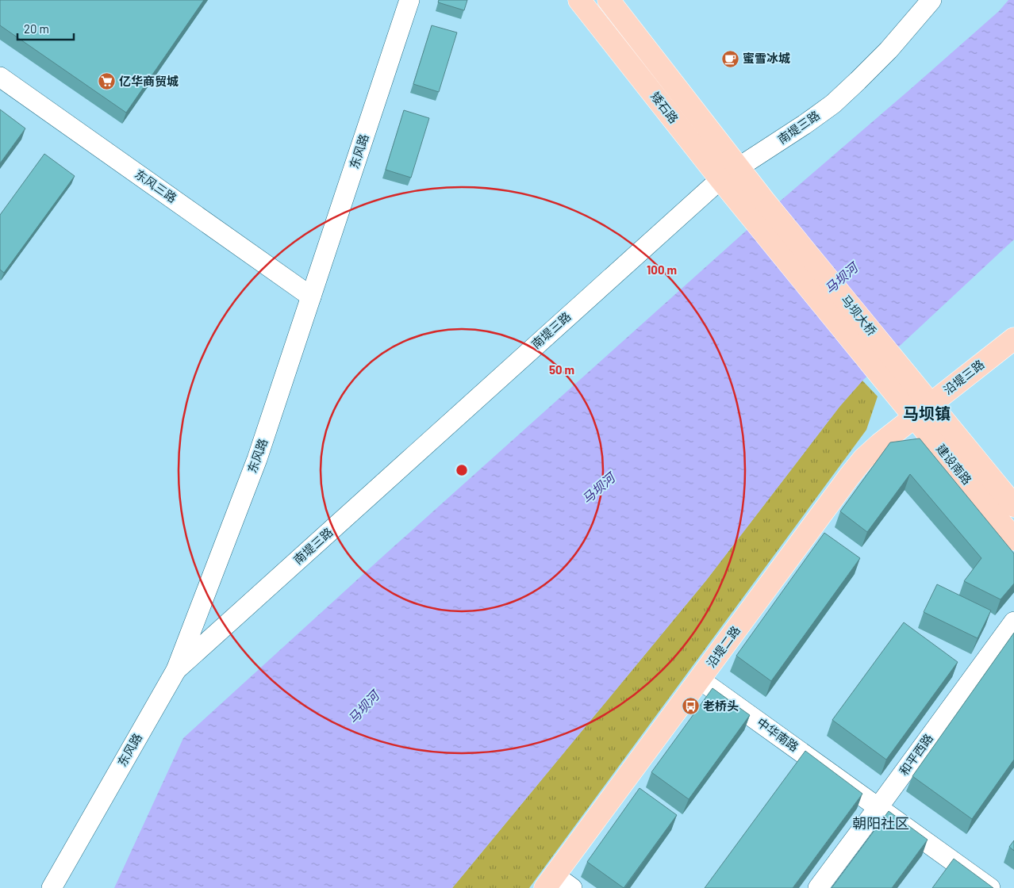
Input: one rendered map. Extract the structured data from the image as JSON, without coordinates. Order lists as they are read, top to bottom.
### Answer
{
  "streets": {
    "main road": [
      "矮石路",
      "马坝大桥",
      "沿堤三路",
      "建设南路",
      "沿堤二路"
    ],
    "street": [
      "南堤三路",
      "东风路",
      "东风三路",
      "中华南路",
      "和平西路"
    ]
  },
  "crossings": [
    ["矮石路", "南堤三路"],
    ["矮石路", "马坝大桥"],
    ["南堤三路", "东风路"],
    ["东风路", "东风三路"],
    ["马坝大桥", "建设南路"],
    ["沿堤三路", "建设南路"],
    ["沿堤三路", "沿堤二路"],
    ["建设南路", "沿堤二路"],
    ["沿堤二路", "中华南路"],
    ["中华南路", "和平西路"]
  ],
  "districts": ["马坝镇", "朝阳社区"],
  "water": ["马坝河"],
  "places": {
    "cafe": ["蜜雪冰城"],
    "supermarket": ["亿华商贸城"],
    "bus stop": ["老桥头"]
  },
  "scale_bar": "20 m",
  "rings": ["100 m", "50 m"]
}
